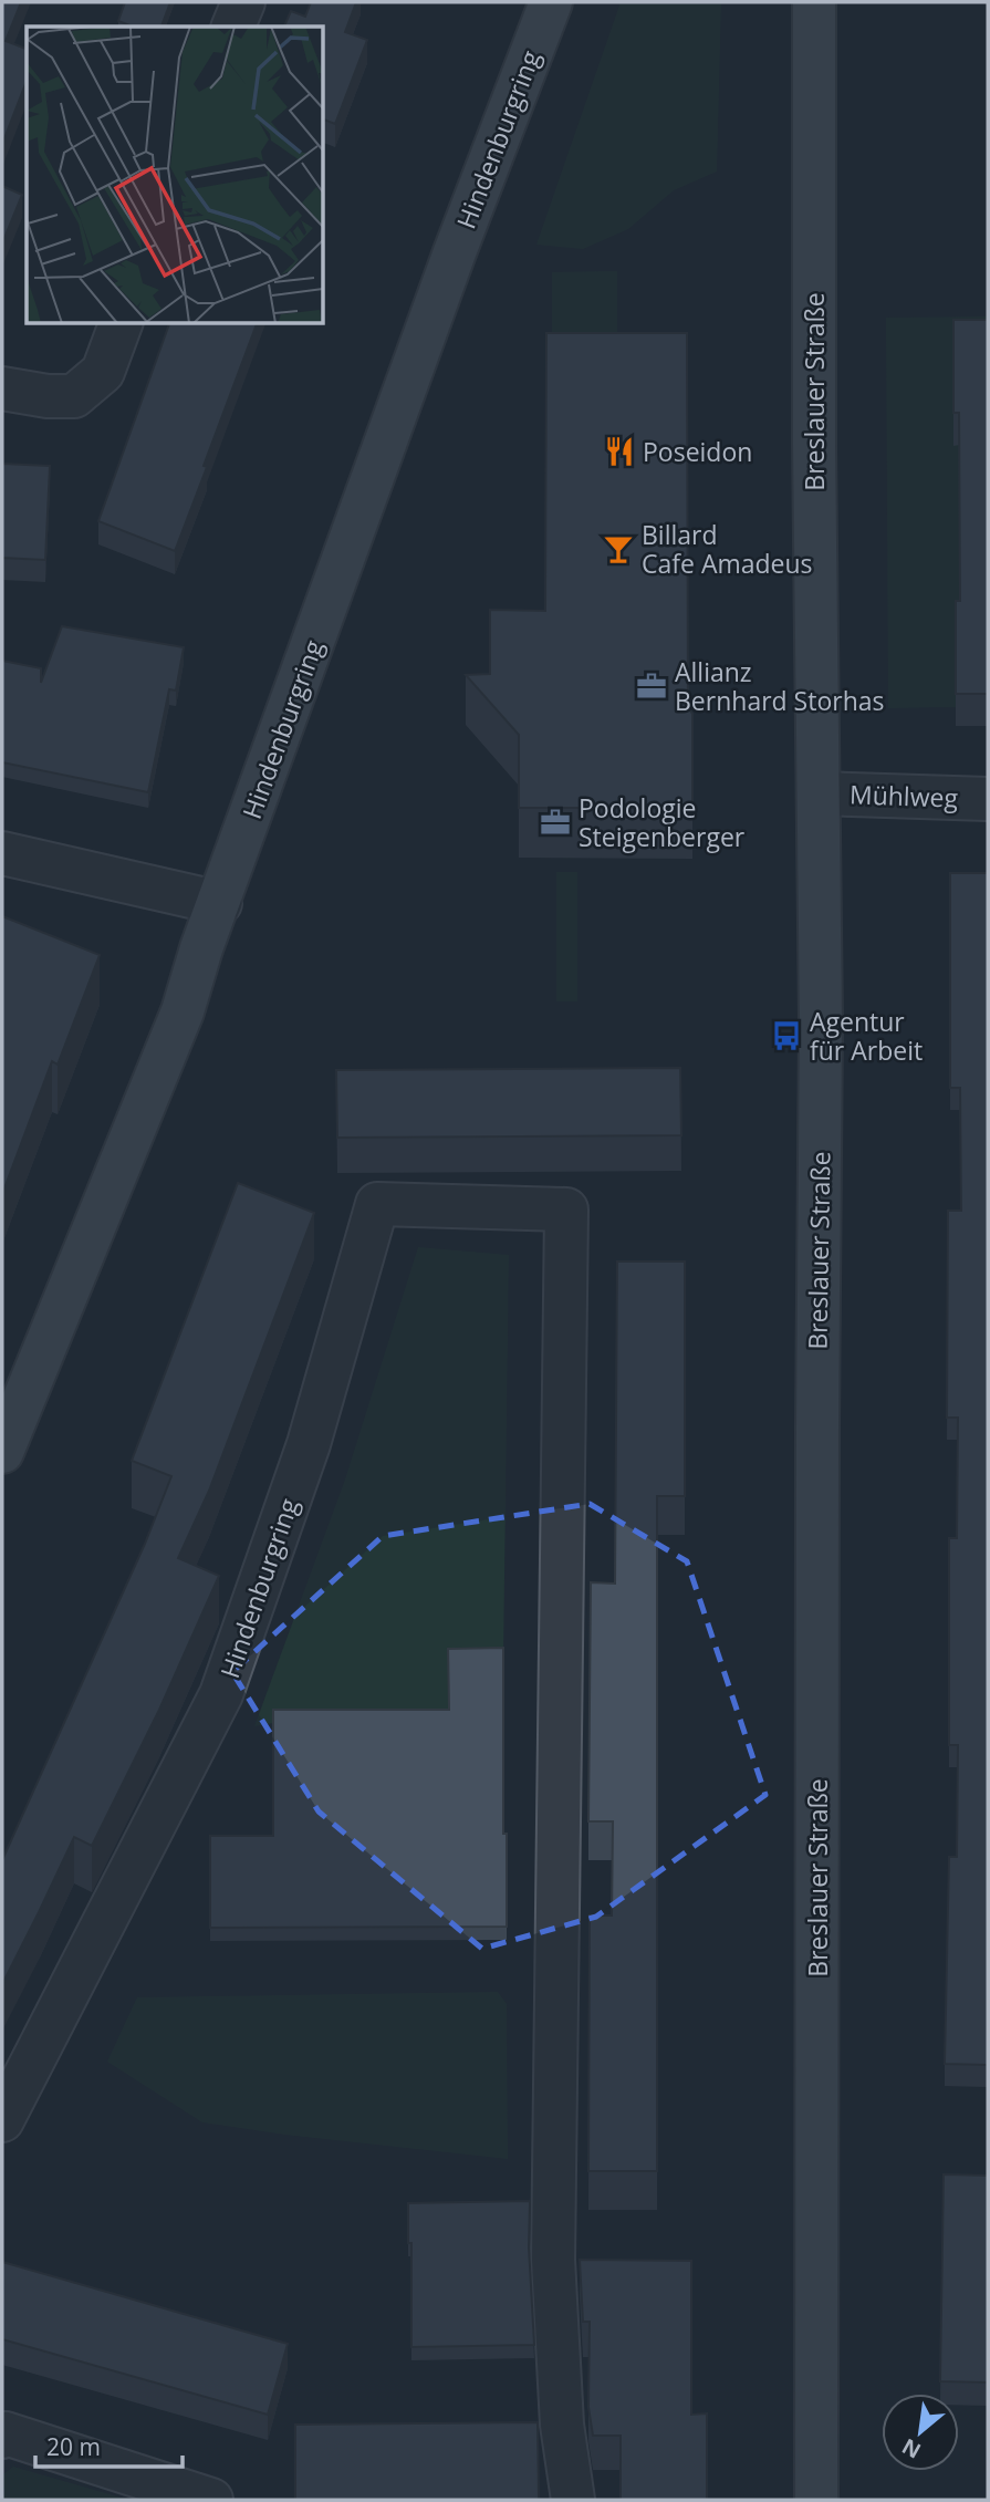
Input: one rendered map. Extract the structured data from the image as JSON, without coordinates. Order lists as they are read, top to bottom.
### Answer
{
  "streets": {
    "main road": ["Hindenburgring", "Breslauer Straße"],
    "street": ["Mühlweg"]
  },
  "crossings": [
    ["Breslauer Straße", "Mühlweg"]
  ],
  "places": {
    "restaurant": ["Poseidon"],
    "bar": ["Billard Cafe Amadeus"],
    "office": ["Allianz Bernhard Storhas", "Podologie Steigenberger"],
    "bus stop": ["Agentur für Arbeit"]
  },
  "scale_bar": "20 m",
  "north": "bottom left"
}
